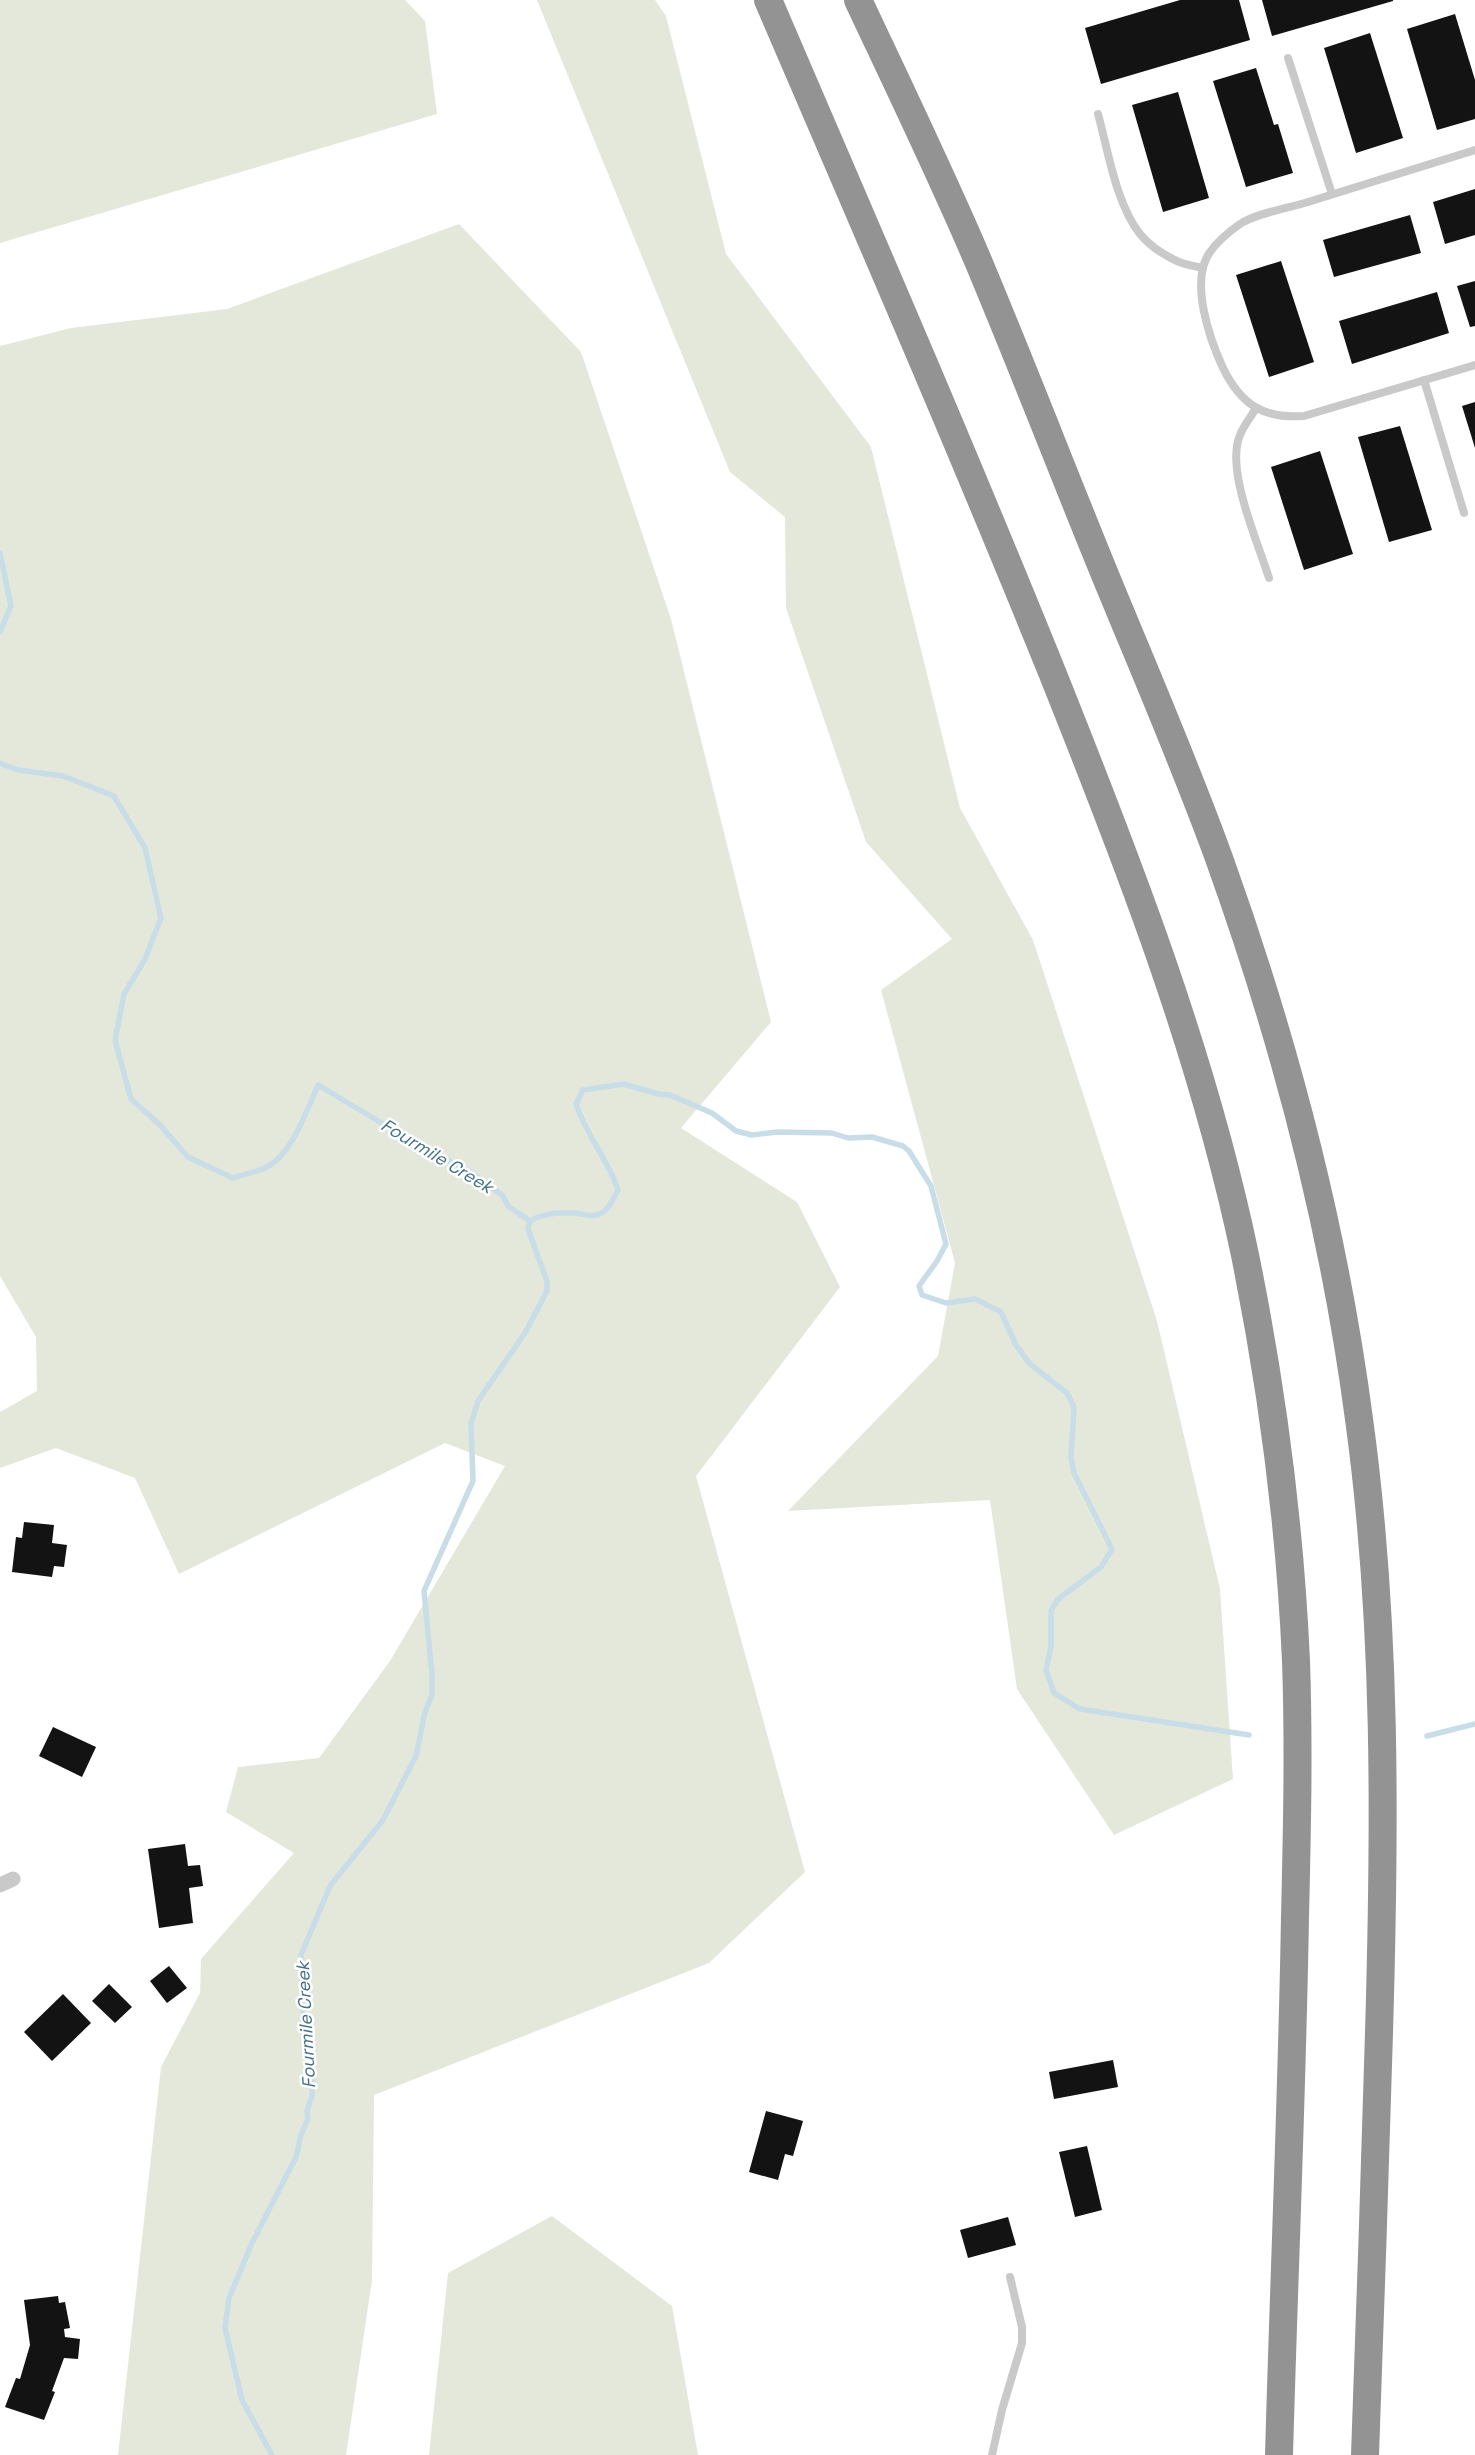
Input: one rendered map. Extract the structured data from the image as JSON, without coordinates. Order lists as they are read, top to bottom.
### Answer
{
  "water": ["Fourmile Creek"]
}
